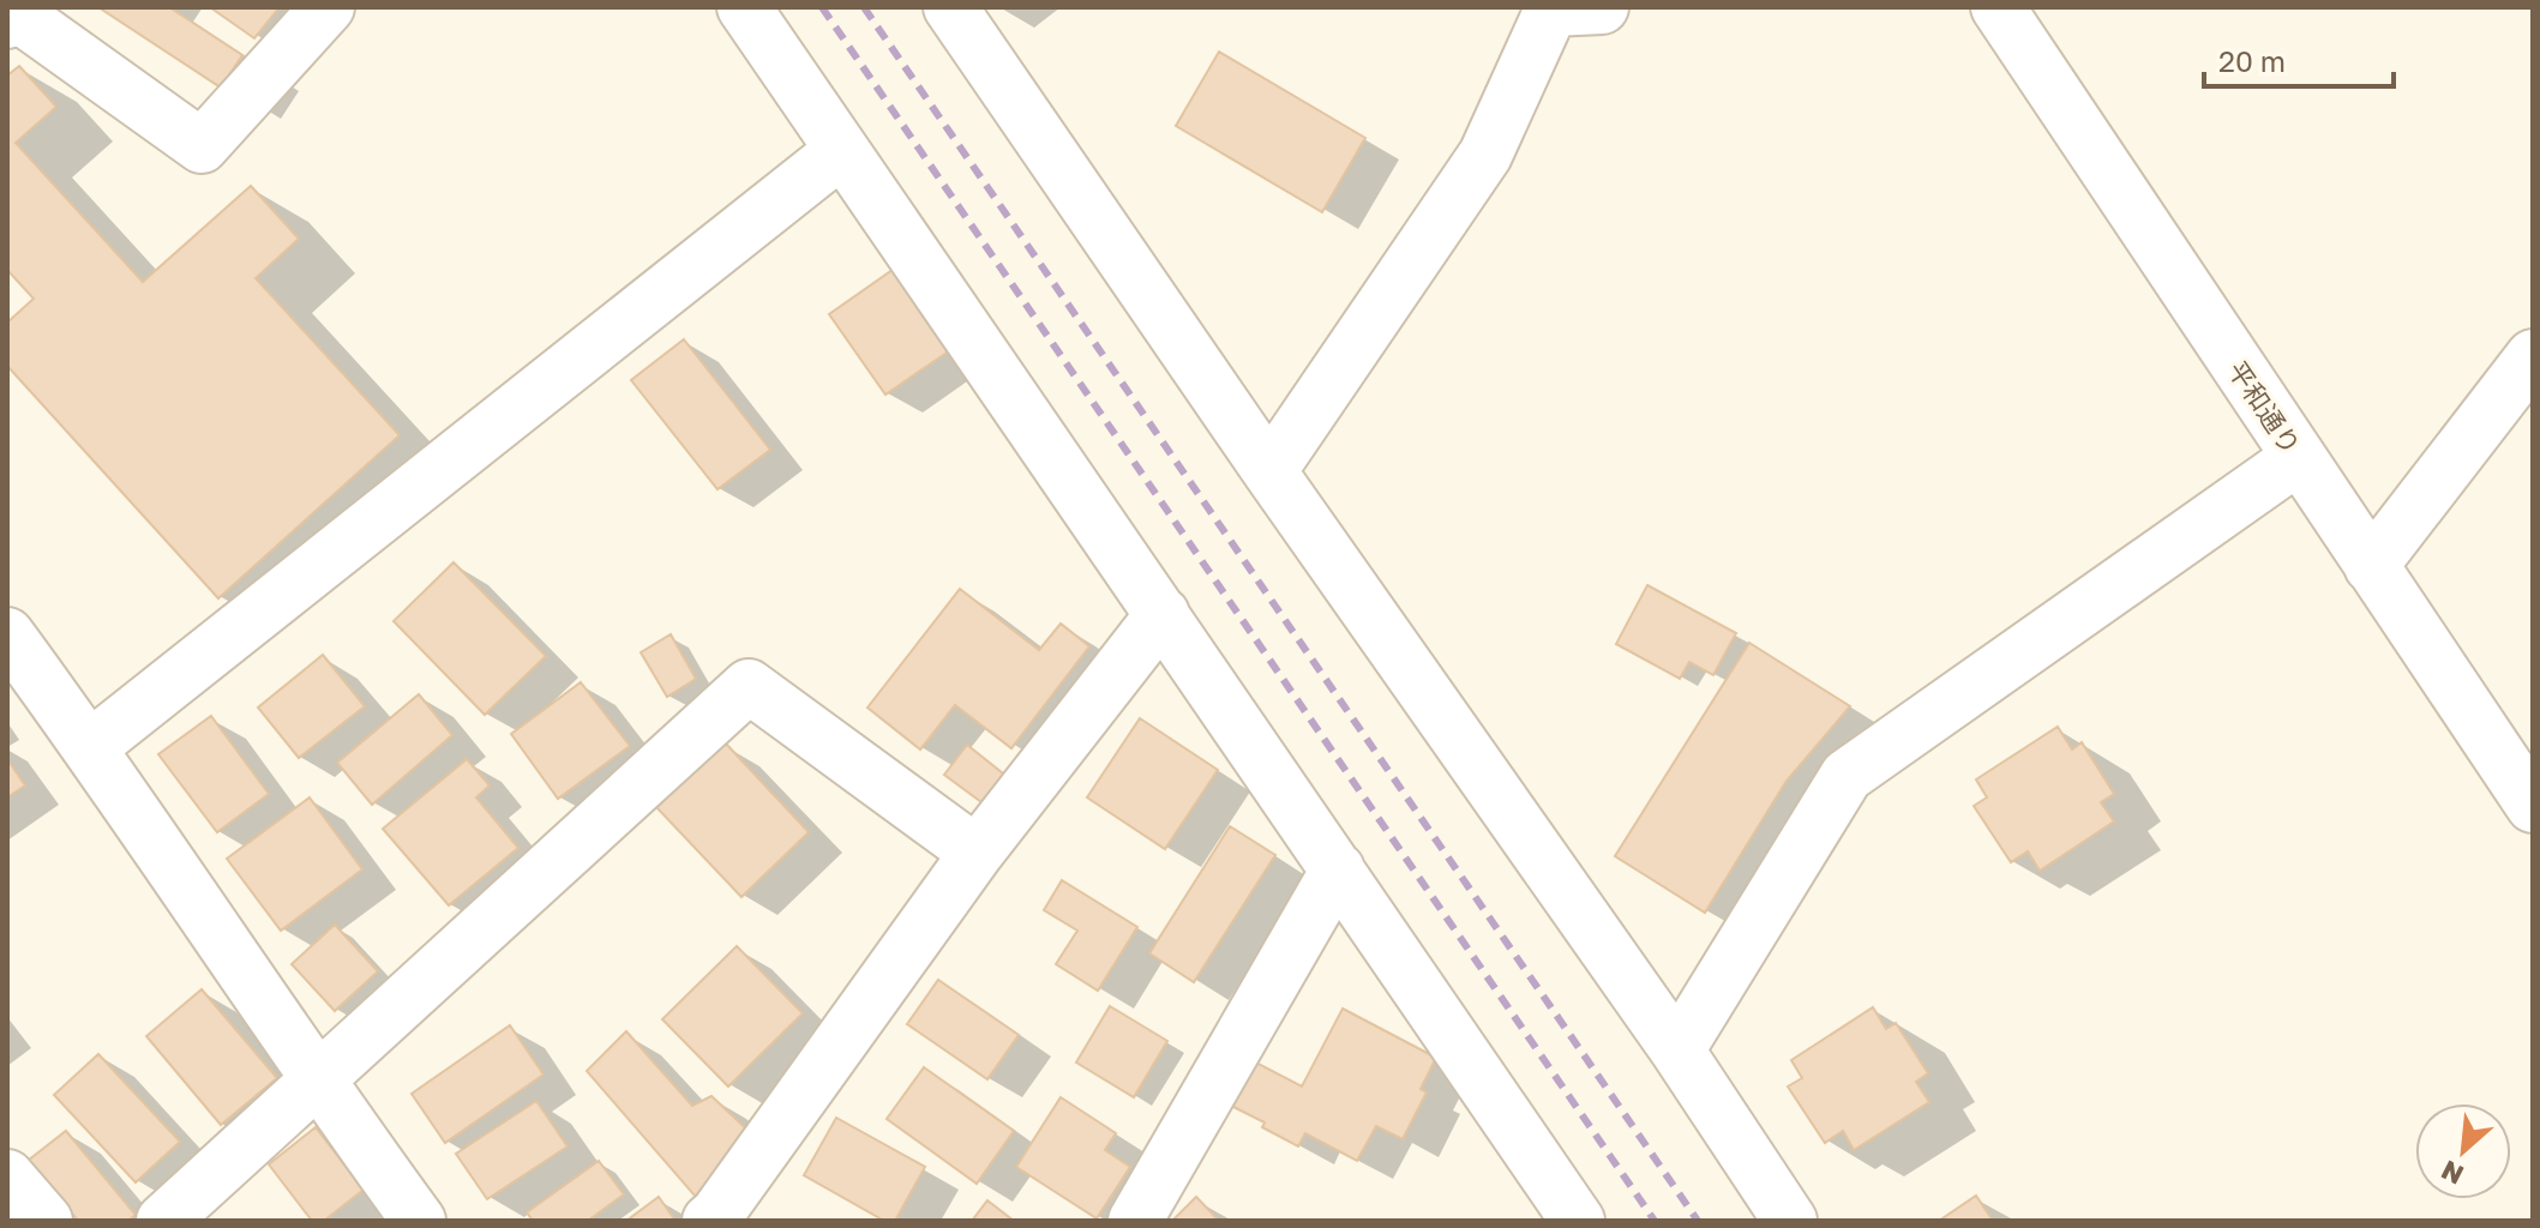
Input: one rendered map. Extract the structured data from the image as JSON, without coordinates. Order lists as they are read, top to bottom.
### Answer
{
  "streets": {
    "street": ["平和通り"]
  },
  "scale_bar": "20 m",
  "north": "bottom left"
}
